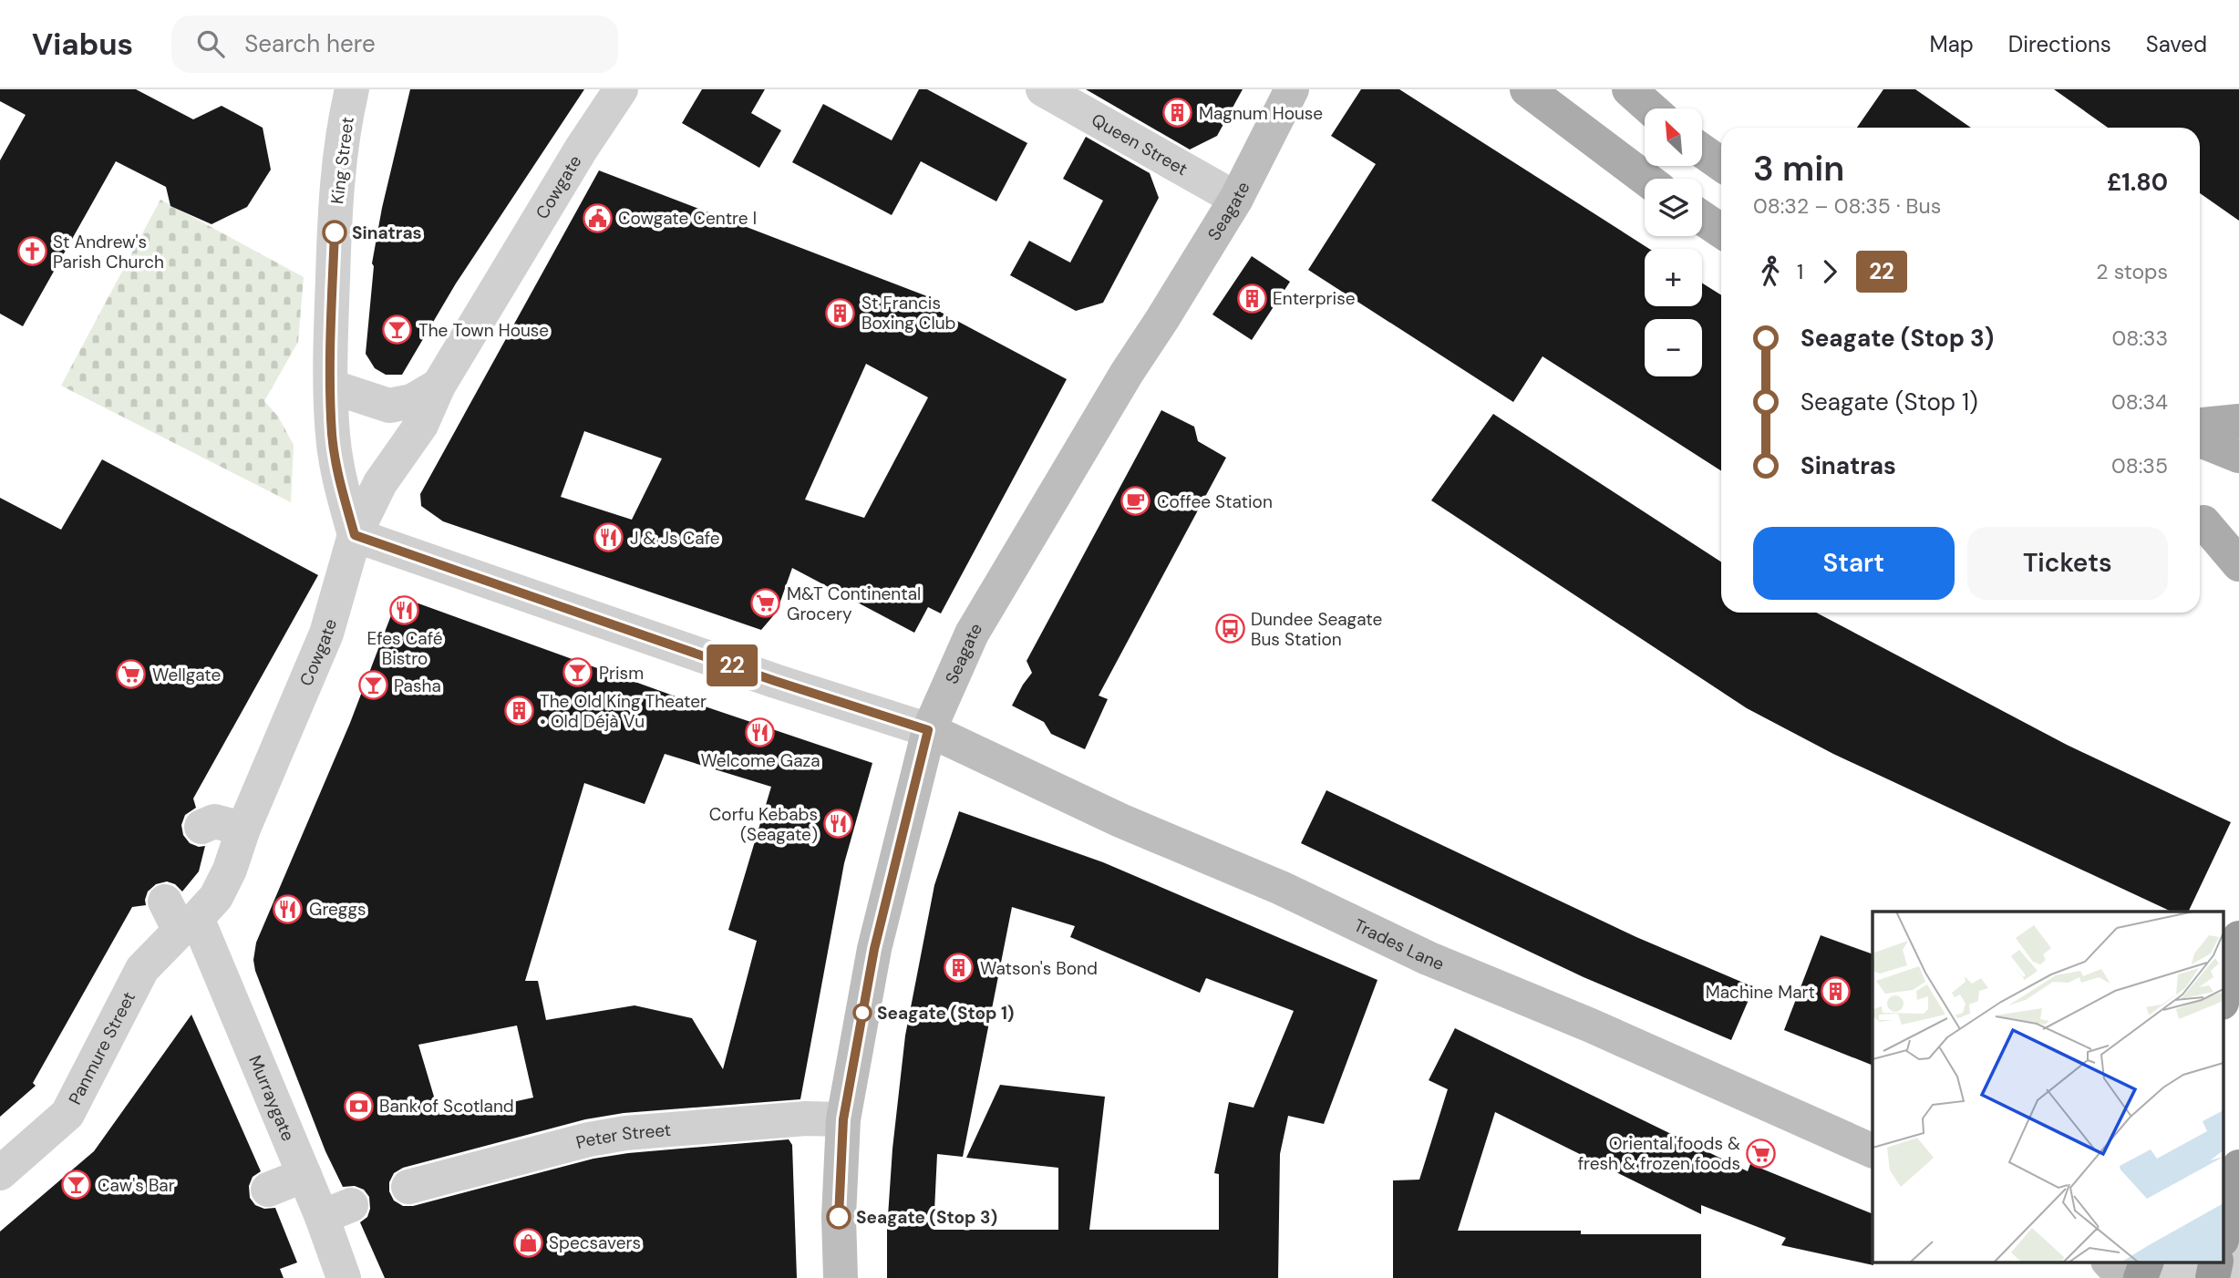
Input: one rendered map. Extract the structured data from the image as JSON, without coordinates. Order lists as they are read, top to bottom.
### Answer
{
  "streets": {
    "street": [
      "Queen Street",
      "King Street",
      "Cowgate",
      "Seagate",
      "Trades Lane",
      "Panmure Street",
      "Murraygate",
      "Peter Street"
    ]
  },
  "crossings": [
    ["Queen Street", "Seagate"],
    ["King Street", "Cowgate"],
    ["Cowgate", "Panmure Street"],
    ["Cowgate", "Murraygate"],
    ["Seagate", "Trades Lane"],
    ["Seagate", "Peter Street"],
    ["Panmure Street", "Murraygate"]
  ],
  "places": {
    "building": [
      "Magnum House",
      "Enterprise",
      "St Francis Boxing Club",
      "The Old King Theater • Old Déjà Vu",
      "Watson's Bond",
      "Machine Mart"
    ],
    "public building": ["Cowgate Centre l"],
    "other": ["Sinatras", "Seagate (Stop 1)", "Seagate (Stop 3)"],
    "church": ["St Andrew's Parish Church"],
    "bar": [
      "The Town House",
      "Prism",
      "Pasha",
      "Caw's Bar"
    ],
    "cafe": ["Coffee Station"],
    "restaurant": [
      "J & Js Cafe",
      "Efes Café Bistro",
      "Welcome Gaza",
      "Corfu Kebabs (Seagate)",
      "Greggs"
    ],
    "supermarket": ["M&T Continental Grocery", "Wellgate", "Oriental foods & fresh & frozen foods"],
    "bus stop": ["Dundee Seagate Bus Station"],
    "bank": ["Bank of Scotland"],
    "shop": ["Specsavers"]
  },
  "lines": ["bus line 22"],
  "north": "top left",
  "page": {
    "header": "Viabus",
    "search": "Search here",
    "nav": ["Map", "Directions", "Saved"],
    "on_map": "22",
    "map_buttons": ["+", "−"],
    "heading": ["3 min", "08:32 – 08:35 · Bus", "£1.80"],
    "legs": ["1", "22", "2 stops"],
    "list": [
      {
        "name": "Seagate (Stop 3)",
        "value": "08:33"
      },
      {
        "name": "Seagate (Stop 1)",
        "value": "08:34"
      },
      {
        "name": "Sinatras",
        "value": "08:35"
      }
    ],
    "buttons": ["Start", "Tickets"]
  }
}
